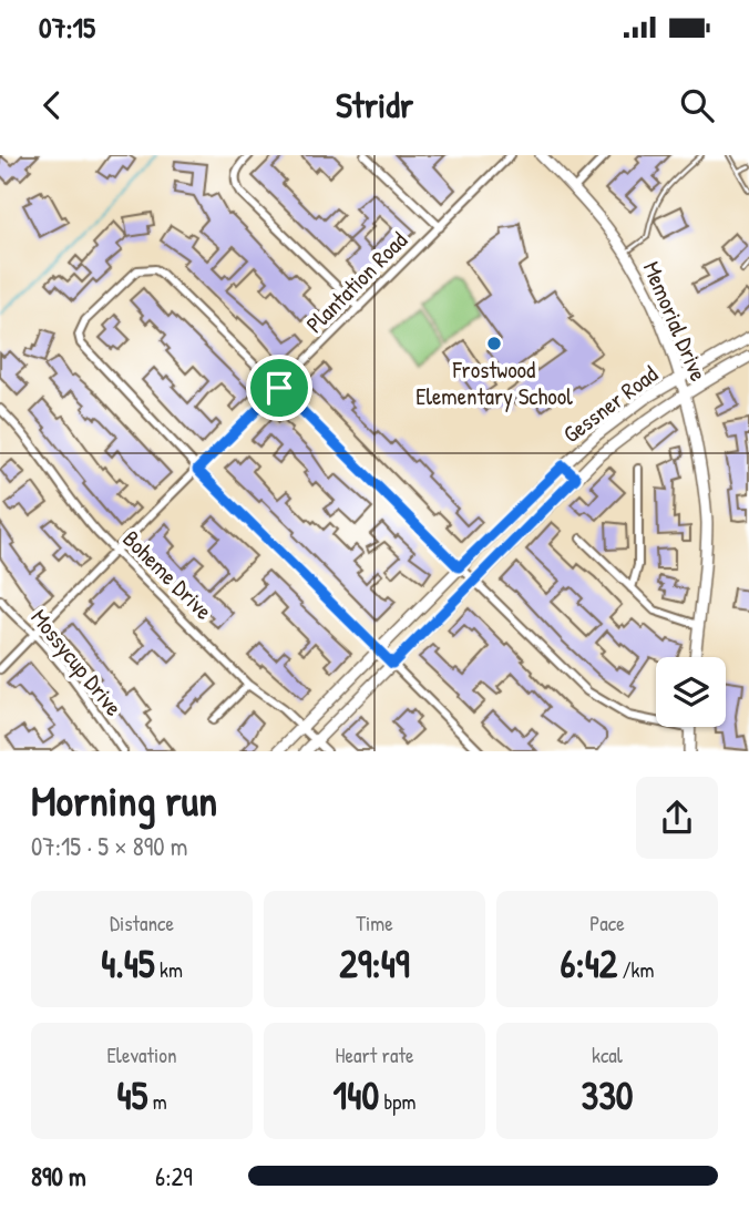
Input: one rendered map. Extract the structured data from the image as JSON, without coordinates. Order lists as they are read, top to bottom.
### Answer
{
  "streets": {
    "main road": ["Memorial Drive", "Gessner Road"],
    "street": ["Plantation Road", "Boheme Drive", "Mossycup Drive"]
  },
  "crossings": [
    ["Plantation Road", "Boheme Drive"],
    ["Plantation Road", "Mossycup Drive"],
    ["Memorial Drive", "Gessner Road"],
    ["Gessner Road", "Boheme Drive"]
  ],
  "places": ["Frostwood Elementary School"],
  "page": {
    "status": "07:15",
    "header": "Stridr",
    "heading": ["Morning run", "07:15 · 5 × 890 m"],
    "stats": [
      ["Distance", "4.45 km"],
      ["Time", "29:49"],
      ["Pace", "6:42 /km"],
      ["Elevation", "45 m"],
      ["Heart rate", "140 bpm"],
      ["kcal", "330"]
    ],
    "list": [
      {
        "name": "890 m",
        "note": "6:29"
      }
    ]
  }
}
